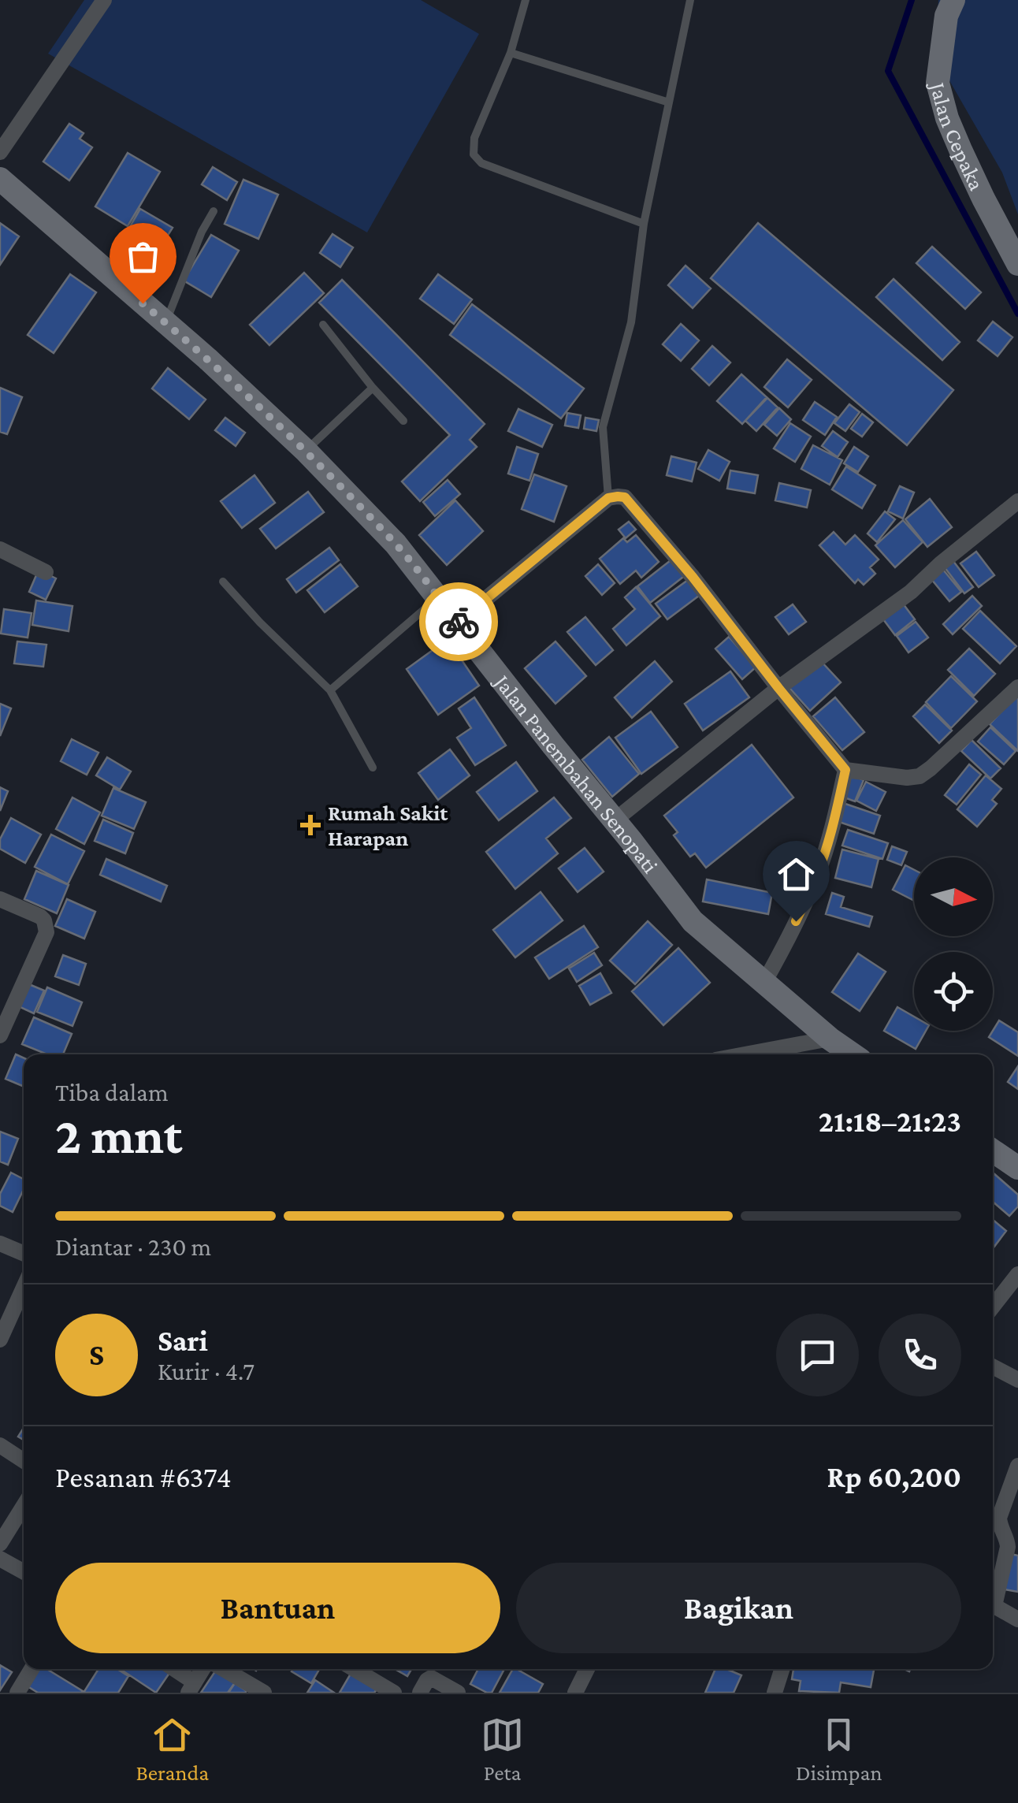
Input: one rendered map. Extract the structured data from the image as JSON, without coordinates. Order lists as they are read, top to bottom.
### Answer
{
  "streets": {
    "main road": ["Jalan Cepaka", "Jalan Panembahan Senopati"]
  },
  "places": {
    "health": ["Rumah Sakit Harapan"]
  },
  "north": "right",
  "page": {
    "heading": ["2 mnt", "Tiba dalam", "21:18–21:23"],
    "panel": [
      "Sari",
      "Kurir · 4.7",
      "Pesanan #6374",
      "Rp 60,200"
    ],
    "bar": "Diantar · 230 m",
    "round": "S",
    "buttons": ["Bantuan", "Bagikan"],
    "tabs": ["Beranda", "Peta", "Disimpan"]
  }
}
